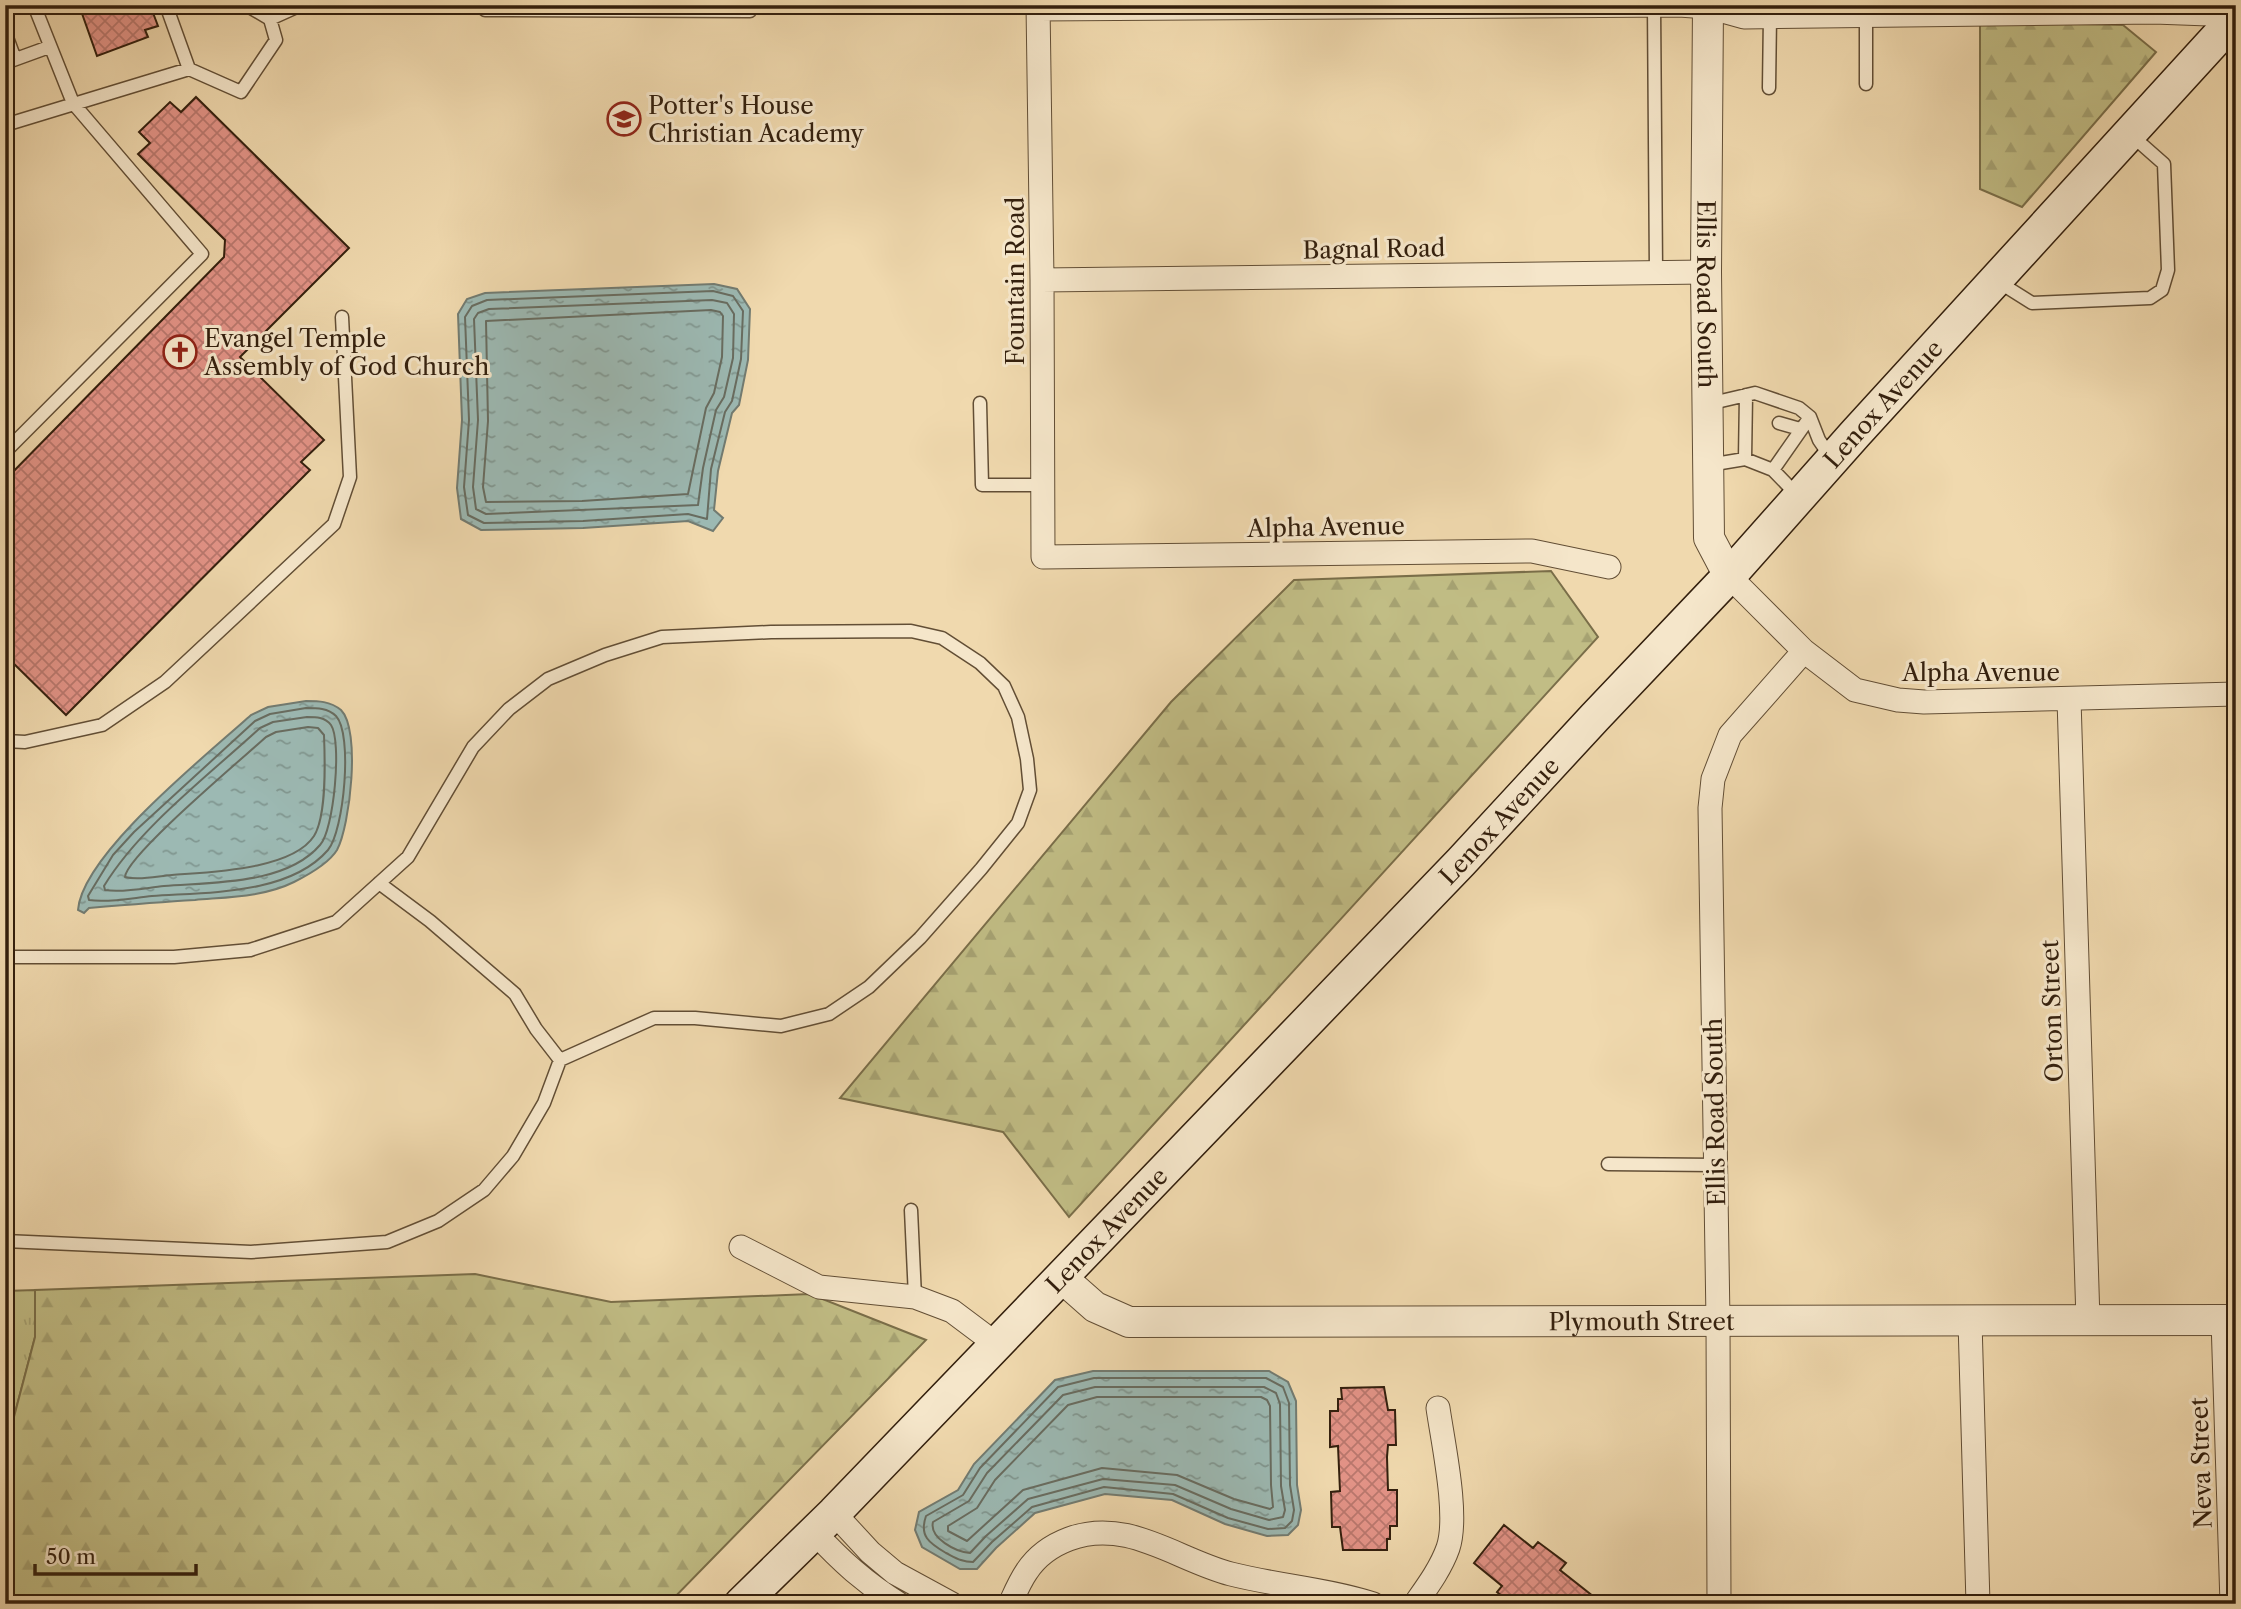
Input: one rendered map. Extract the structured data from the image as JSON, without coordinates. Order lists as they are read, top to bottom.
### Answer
{
  "streets": {
    "main road": ["Lenox Avenue"],
    "street": [
      "Bagnal Road",
      "Fountain Road",
      "Ellis Road South",
      "Alpha Avenue",
      "Orton Street",
      "Plymouth Street",
      "Neva Street"
    ]
  },
  "crossings": [
    ["Bagnal Road", "Fountain Road"],
    ["Bagnal Road", "Ellis Road South"],
    ["Fountain Road", "Alpha Avenue"],
    ["Ellis Road South", "Lenox Avenue"],
    ["Ellis Road South", "Alpha Avenue"],
    ["Ellis Road South", "Plymouth Street"],
    ["Lenox Avenue", "Alpha Avenue"],
    ["Lenox Avenue", "Plymouth Street"],
    ["Alpha Avenue", "Orton Street"],
    ["Orton Street", "Plymouth Street"],
    ["Plymouth Street", "Neva Street"]
  ],
  "places": {
    "school or university": ["Potter's House Christian Academy"],
    "church": ["Evangel Temple Assembly of God Church"]
  },
  "scale_bar": "50 m"
}
